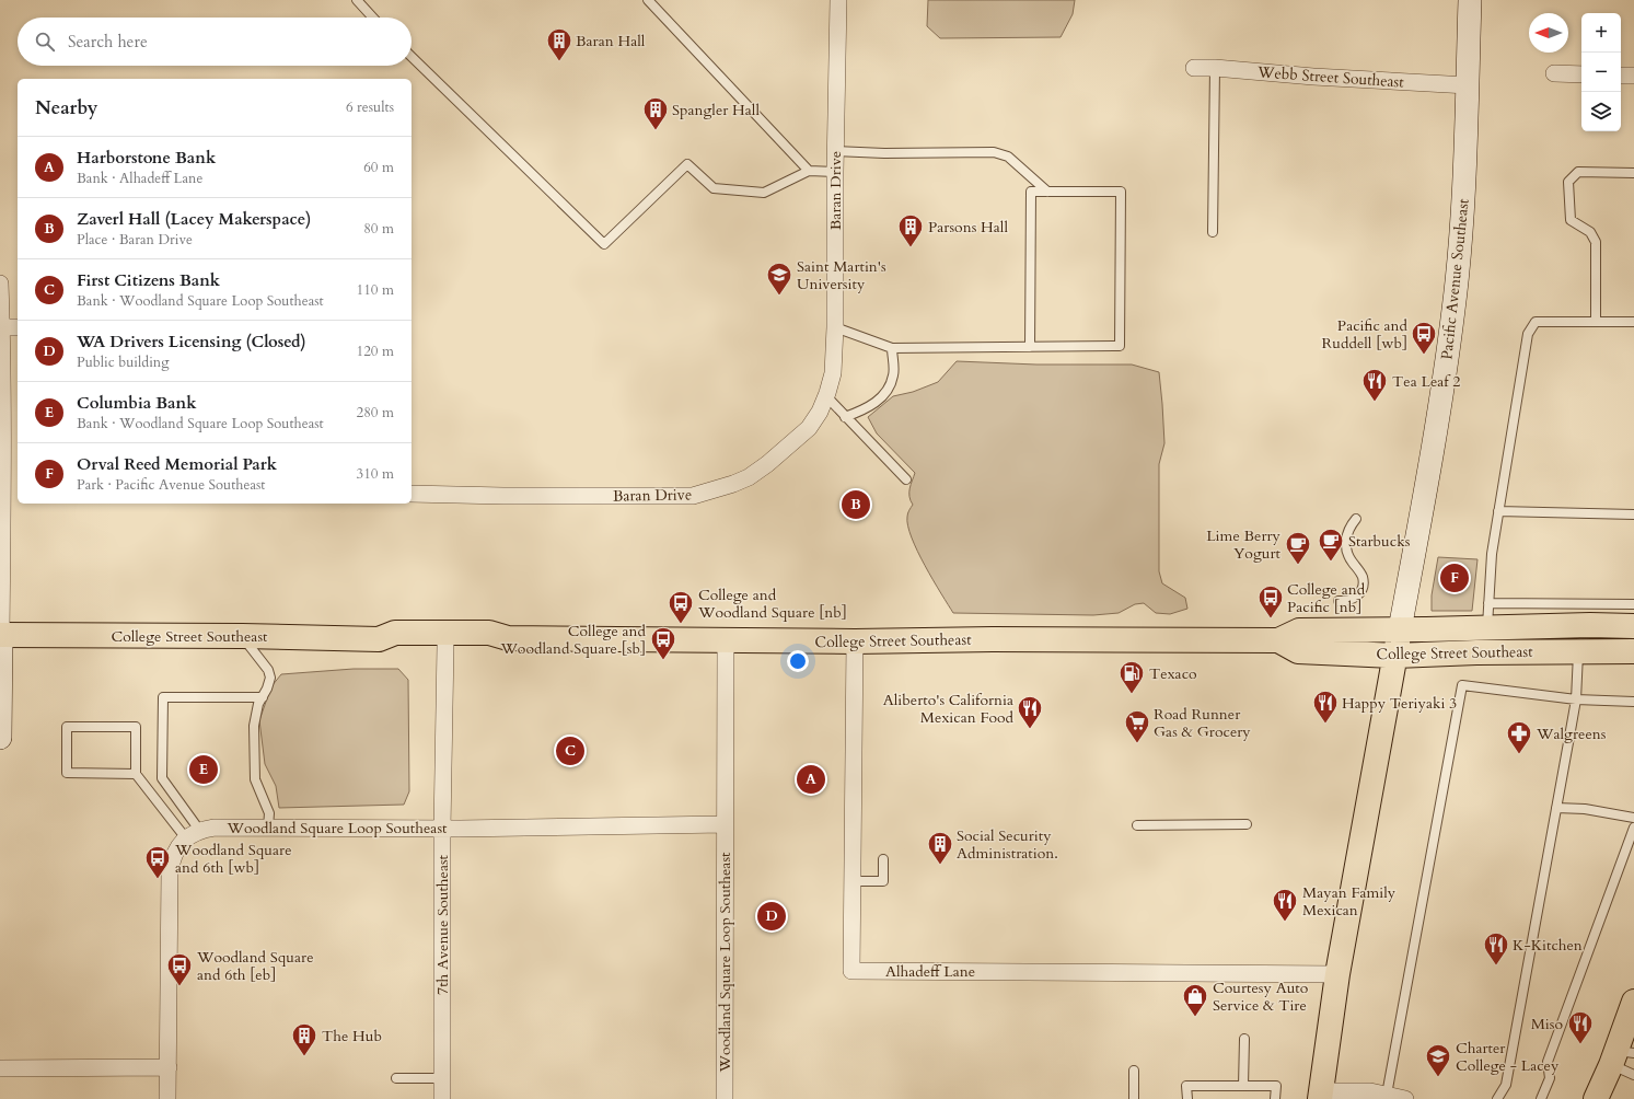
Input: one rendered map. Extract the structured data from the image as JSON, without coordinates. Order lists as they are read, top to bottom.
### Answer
{
  "streets": {
    "main road": ["Pacific Avenue Southeast", "College Street Southeast"],
    "street": [
      "Webb Street Southeast",
      "Baran Drive",
      "Woodland Square Loop Southeast",
      "7th Avenue Southeast",
      "Alhadeff Lane"
    ]
  },
  "crossings": [
    ["Webb Street Southeast", "Pacific Avenue Southeast"],
    ["Pacific Avenue Southeast", "College Street Southeast"],
    ["Pacific Avenue Southeast", "Alhadeff Lane"],
    ["College Street Southeast", "Woodland Square Loop Southeast"],
    ["College Street Southeast", "7th Avenue Southeast"],
    ["College Street Southeast", "Alhadeff Lane"],
    ["Woodland Square Loop Southeast", "7th Avenue Southeast"]
  ],
  "places": {
    "building": [
      "Baran Hall",
      "Spangler Hall",
      "Parsons Hall",
      "Social Security Administration.",
      "The Hub"
    ],
    "school or university": ["Saint Martin's University", "Charter College - Lacey"],
    "bus stop": [
      "Pacific and Ruddell [wb]",
      "College and Pacific [nb]",
      "College and Woodland Square [nb]",
      "College and Woodland Square [sb]",
      "Woodland Square and 6th [wb]",
      "Woodland Square and 6th [eb]"
    ],
    "restaurant": [
      "Tea Leaf 2",
      "Happy Teriyaki 3",
      "Aliberto's California Mexican Food",
      "Mayan Family Mexican",
      "K-Kitchen",
      "Miso"
    ],
    "cafe": ["Starbucks", "Lime Berry Yogurt"],
    "fuel station": ["Texaco"],
    "supermarket": ["Road Runner Gas & Grocery"],
    "pharmacy": ["Walgreens"],
    "shop": ["Courtesy Auto Service & Tire"]
  },
  "north": "left",
  "page": {
    "map_buttons": ["+", "−"],
    "search": "Search here",
    "heading": ["Nearby", "6 results"],
    "list": [
      {
        "mark": "A",
        "name": "Harborstone Bank",
        "note": "Bank · Alhadeff Lane",
        "value": "60 m"
      },
      {
        "mark": "B",
        "name": "Zaverl Hall (Lacey Makerspace)",
        "note": "Place · Baran Drive",
        "value": "80 m"
      },
      {
        "mark": "C",
        "name": "First Citizens Bank",
        "note": "Bank · Woodland Square Loop Southeast",
        "value": "110 m"
      },
      {
        "mark": "D",
        "name": "WA Drivers Licensing (Closed)",
        "note": "Public building",
        "value": "120 m"
      },
      {
        "mark": "E",
        "name": "Columbia Bank",
        "note": "Bank · Woodland Square Loop Southeast",
        "value": "280 m"
      },
      {
        "mark": "F",
        "name": "Orval Reed Memorial Park",
        "note": "Park · Pacific Avenue Southeast",
        "value": "310 m"
      }
    ],
    "pins": [
      "B",
      "F",
      "C",
      "E",
      "A",
      "D"
    ]
  }
}
